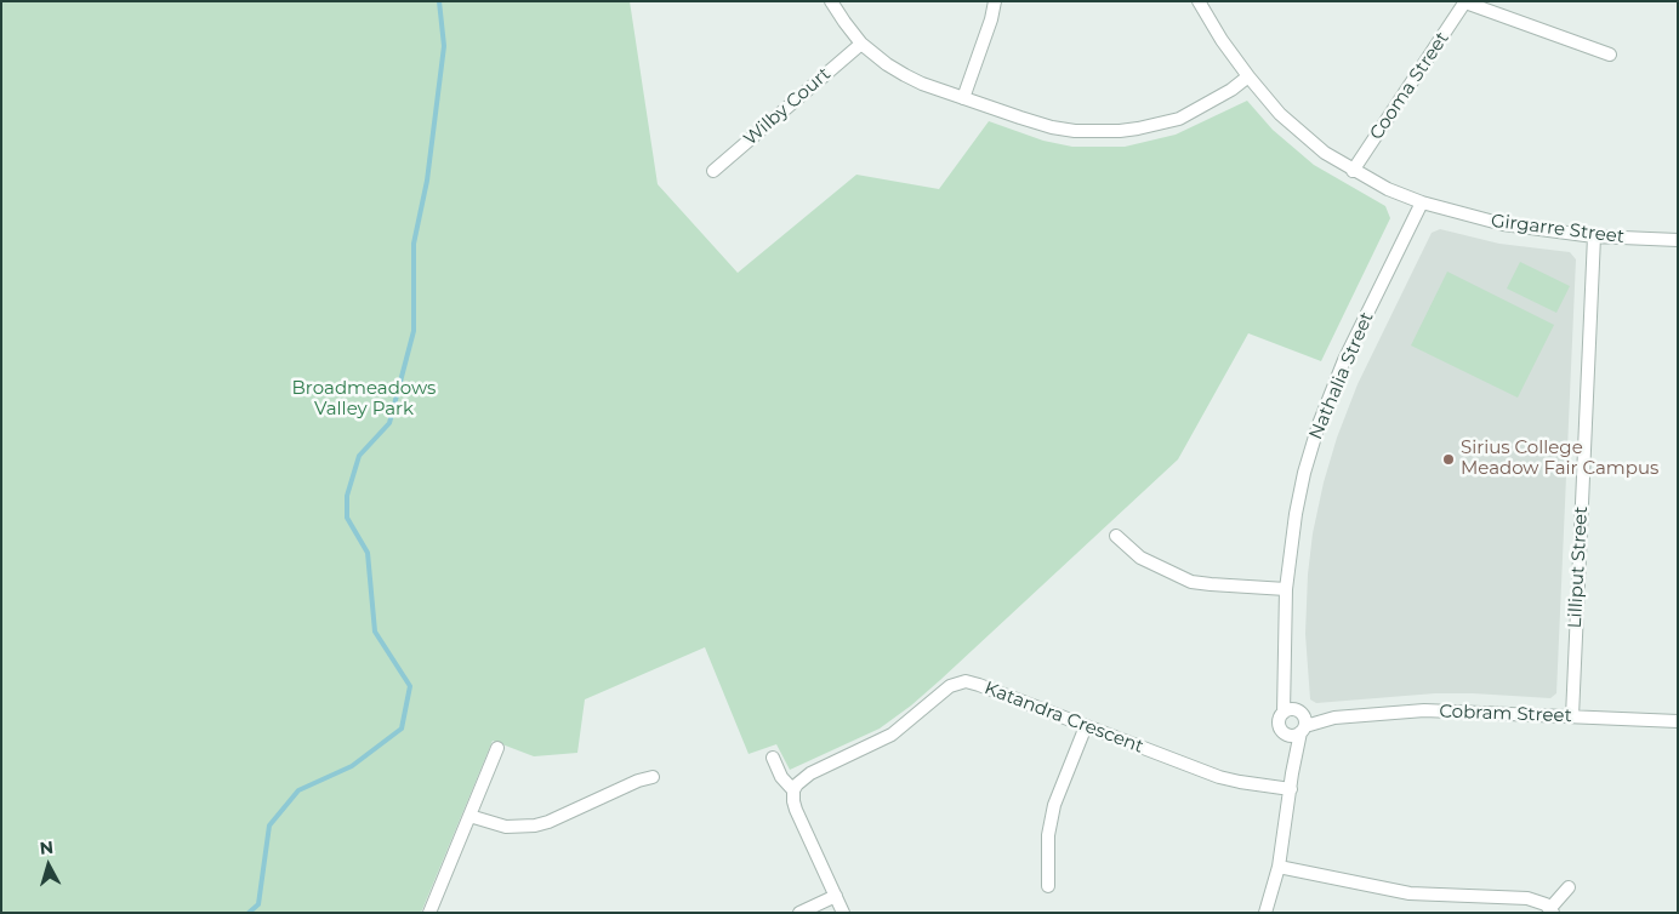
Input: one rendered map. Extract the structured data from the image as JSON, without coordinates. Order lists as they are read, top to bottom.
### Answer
{
  "streets": {
    "street": [
      "Cooma Street",
      "Wilby Court",
      "Girgarre Street",
      "Nathalia Street",
      "Lilliput Street",
      "Cobram Street",
      "Katandra Crescent"
    ]
  },
  "crossings": [
    ["Cooma Street", "Girgarre Street"],
    ["Girgarre Street", "Nathalia Street"],
    ["Girgarre Street", "Lilliput Street"],
    ["Nathalia Street", "Cobram Street"],
    ["Lilliput Street", "Cobram Street"]
  ],
  "parks": ["Broadmeadows Valley Park"],
  "places": ["Sirius College Meadow Fair Campus"],
  "north": "top"
}
